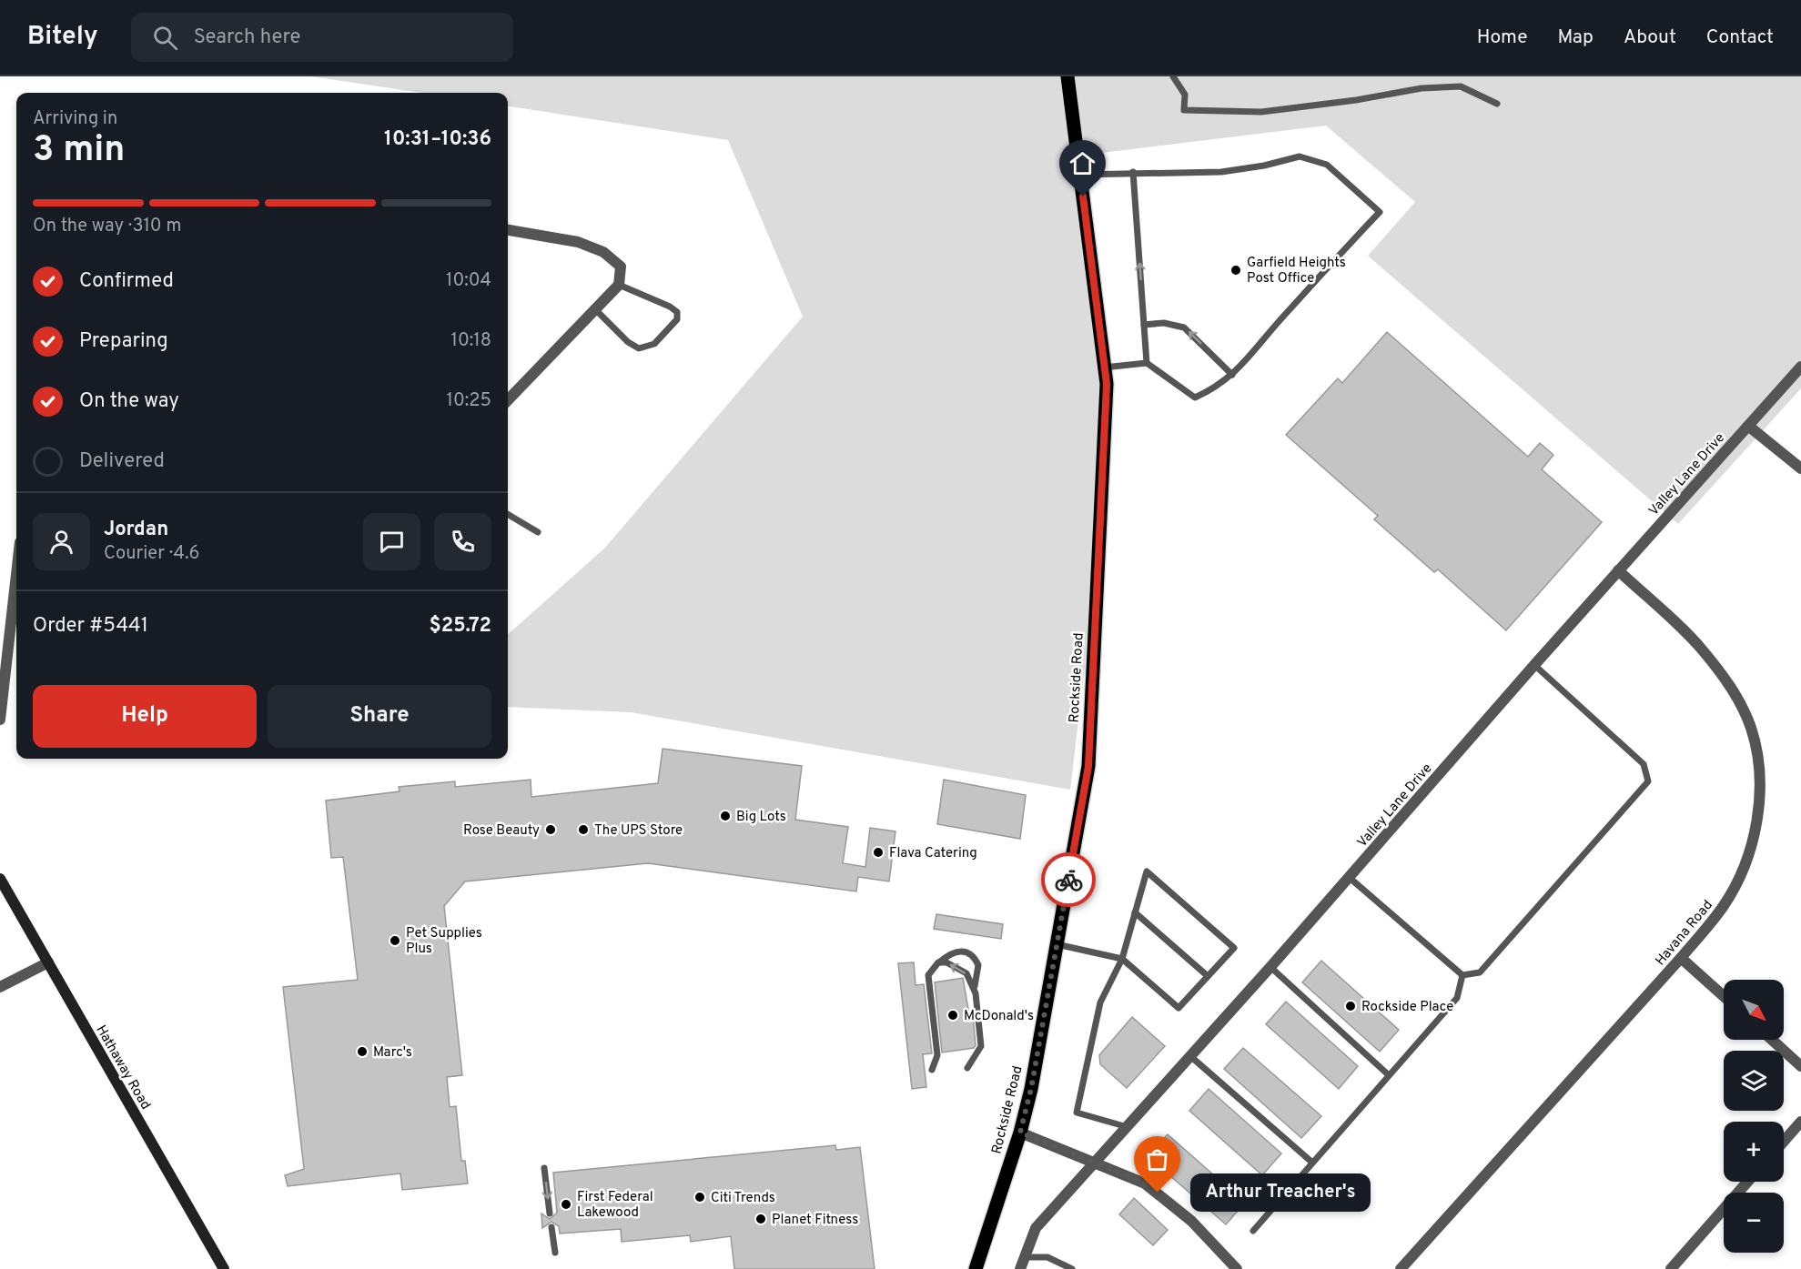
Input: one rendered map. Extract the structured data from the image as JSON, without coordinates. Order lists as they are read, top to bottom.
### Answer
{
  "streets": {
    "main road": ["Rockside Road"],
    "street": ["Valley Lane Drive", "Havana Road", "Hathaway Road"]
  },
  "crossings": [
    ["Valley Lane Drive", "Havana Road"]
  ],
  "places": [
    "Garfield Heights Post Office",
    "Big Lots",
    "Rose Beauty",
    "The UPS Store",
    "Flava Catering",
    "Pet Supplies Plus",
    "Rockside Place",
    "McDonald's",
    "Marc's",
    "Arthur Treacher's",
    "Citi Trends",
    "First Federal Lakewood",
    "Planet Fitness"
  ],
  "north": "bottom right",
  "page": {
    "header": "Bitely",
    "search": "Search here",
    "nav": [
      "Home",
      "Map",
      "About",
      "Contact"
    ],
    "heading": ["3 min", "Arriving in", "10:31–10:36"],
    "panel": [
      "Jordan",
      "Courier · 4.6",
      "Order #5441",
      "$25.72"
    ],
    "bar": "On the way · 310 m",
    "list": [
      ["Confirmed", "10:04"],
      ["Preparing", "10:18"],
      ["On the way", "10:25"],
      "Delivered"
    ],
    "buttons": ["Help", "Share"],
    "map_buttons": ["+", "−"],
    "bubble": "Arthur Treacher's"
  }
}
